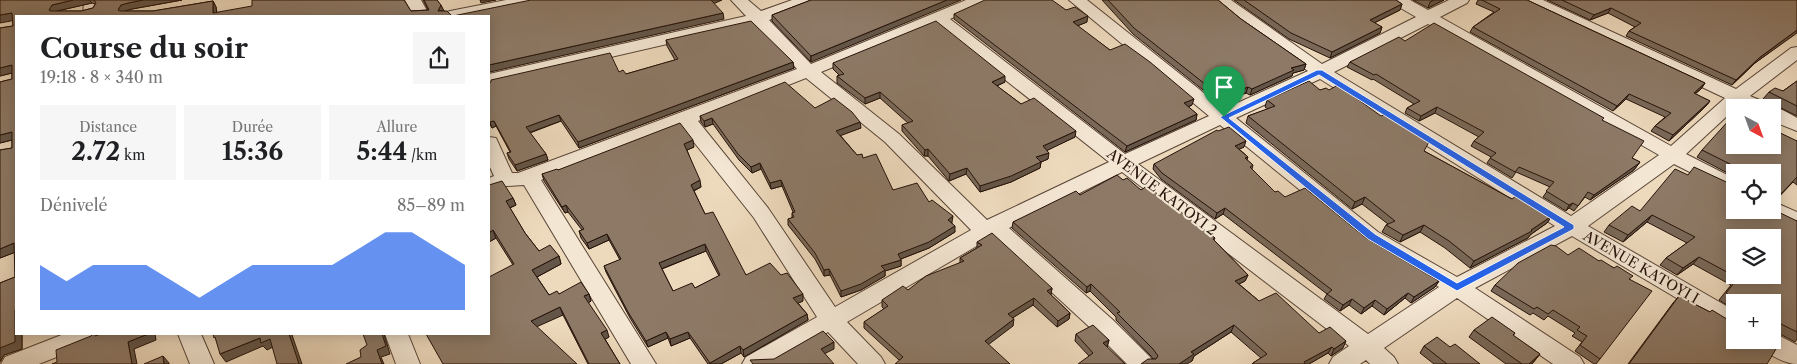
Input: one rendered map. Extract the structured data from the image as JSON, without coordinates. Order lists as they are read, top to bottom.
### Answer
{
  "streets": {
    "street": ["AVENUE KATOYI 2", "AVENUE KATOYI I"]
  },
  "north": "bottom right",
  "page": {
    "heading": ["Course du soir", "19:18 · 8 × 340 m"],
    "map_buttons": "+",
    "stats": [
      ["Distance", "2.72 km"],
      ["Durée", "15:36"],
      ["Allure", "5:44 /km"]
    ],
    "chart": ["Dénivelé", "85–89 m"]
  }
}
